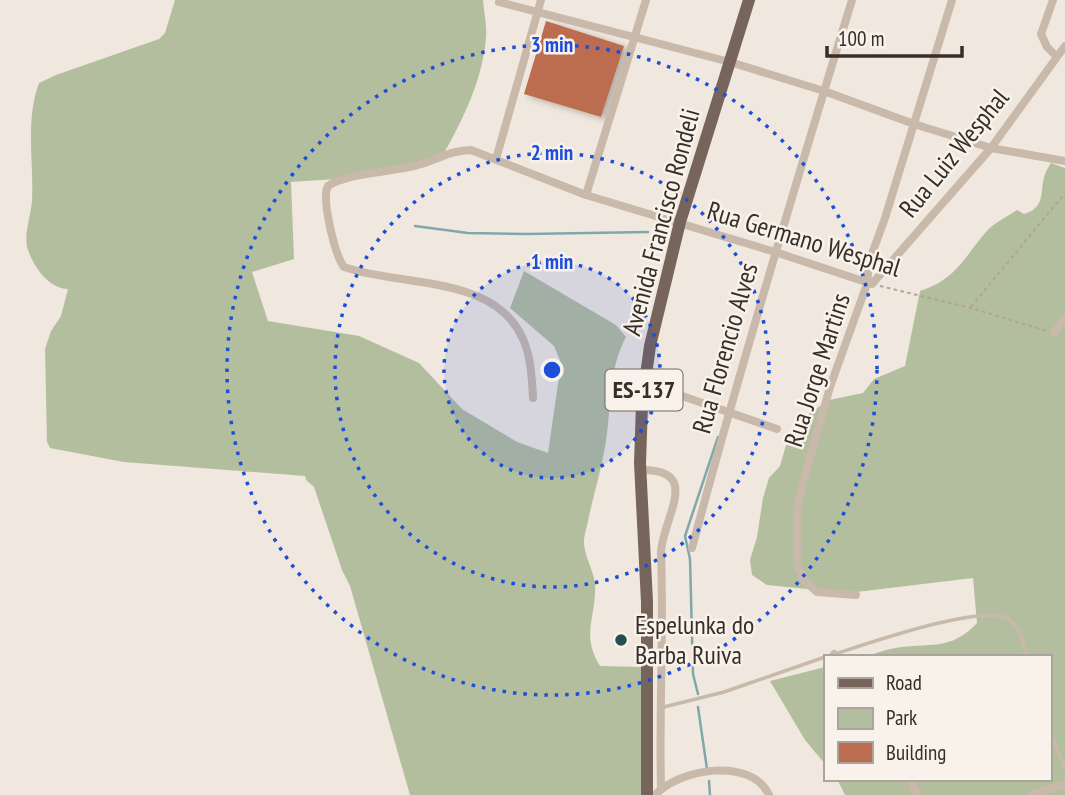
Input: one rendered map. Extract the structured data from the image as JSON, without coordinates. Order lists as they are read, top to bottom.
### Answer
{
  "streets": {
    "main road": ["Avenida Francisco Rondeli", "ES-137"],
    "street": [
      "Rua Luiz Wesphal",
      "Rua Germano Wesphal",
      "Rua Florencio Alves",
      "Rua Jorge Martins"
    ]
  },
  "crossings": [
    ["Rua Luiz Wesphal", "Rua Germano Wesphal"],
    ["Rua Luiz Wesphal", "Rua Jorge Martins"],
    ["Avenida Francisco Rondeli", "Rua Germano Wesphal"],
    ["Rua Germano Wesphal", "Rua Florencio Alves"],
    ["Rua Germano Wesphal", "Rua Jorge Martins"]
  ],
  "places": ["Espelunka do Barba Ruiva"],
  "legend": ["Road", "Park", "Building"],
  "scale_bar": "100 m",
  "rings": ["3 min", "2 min", "1 min"]
}
